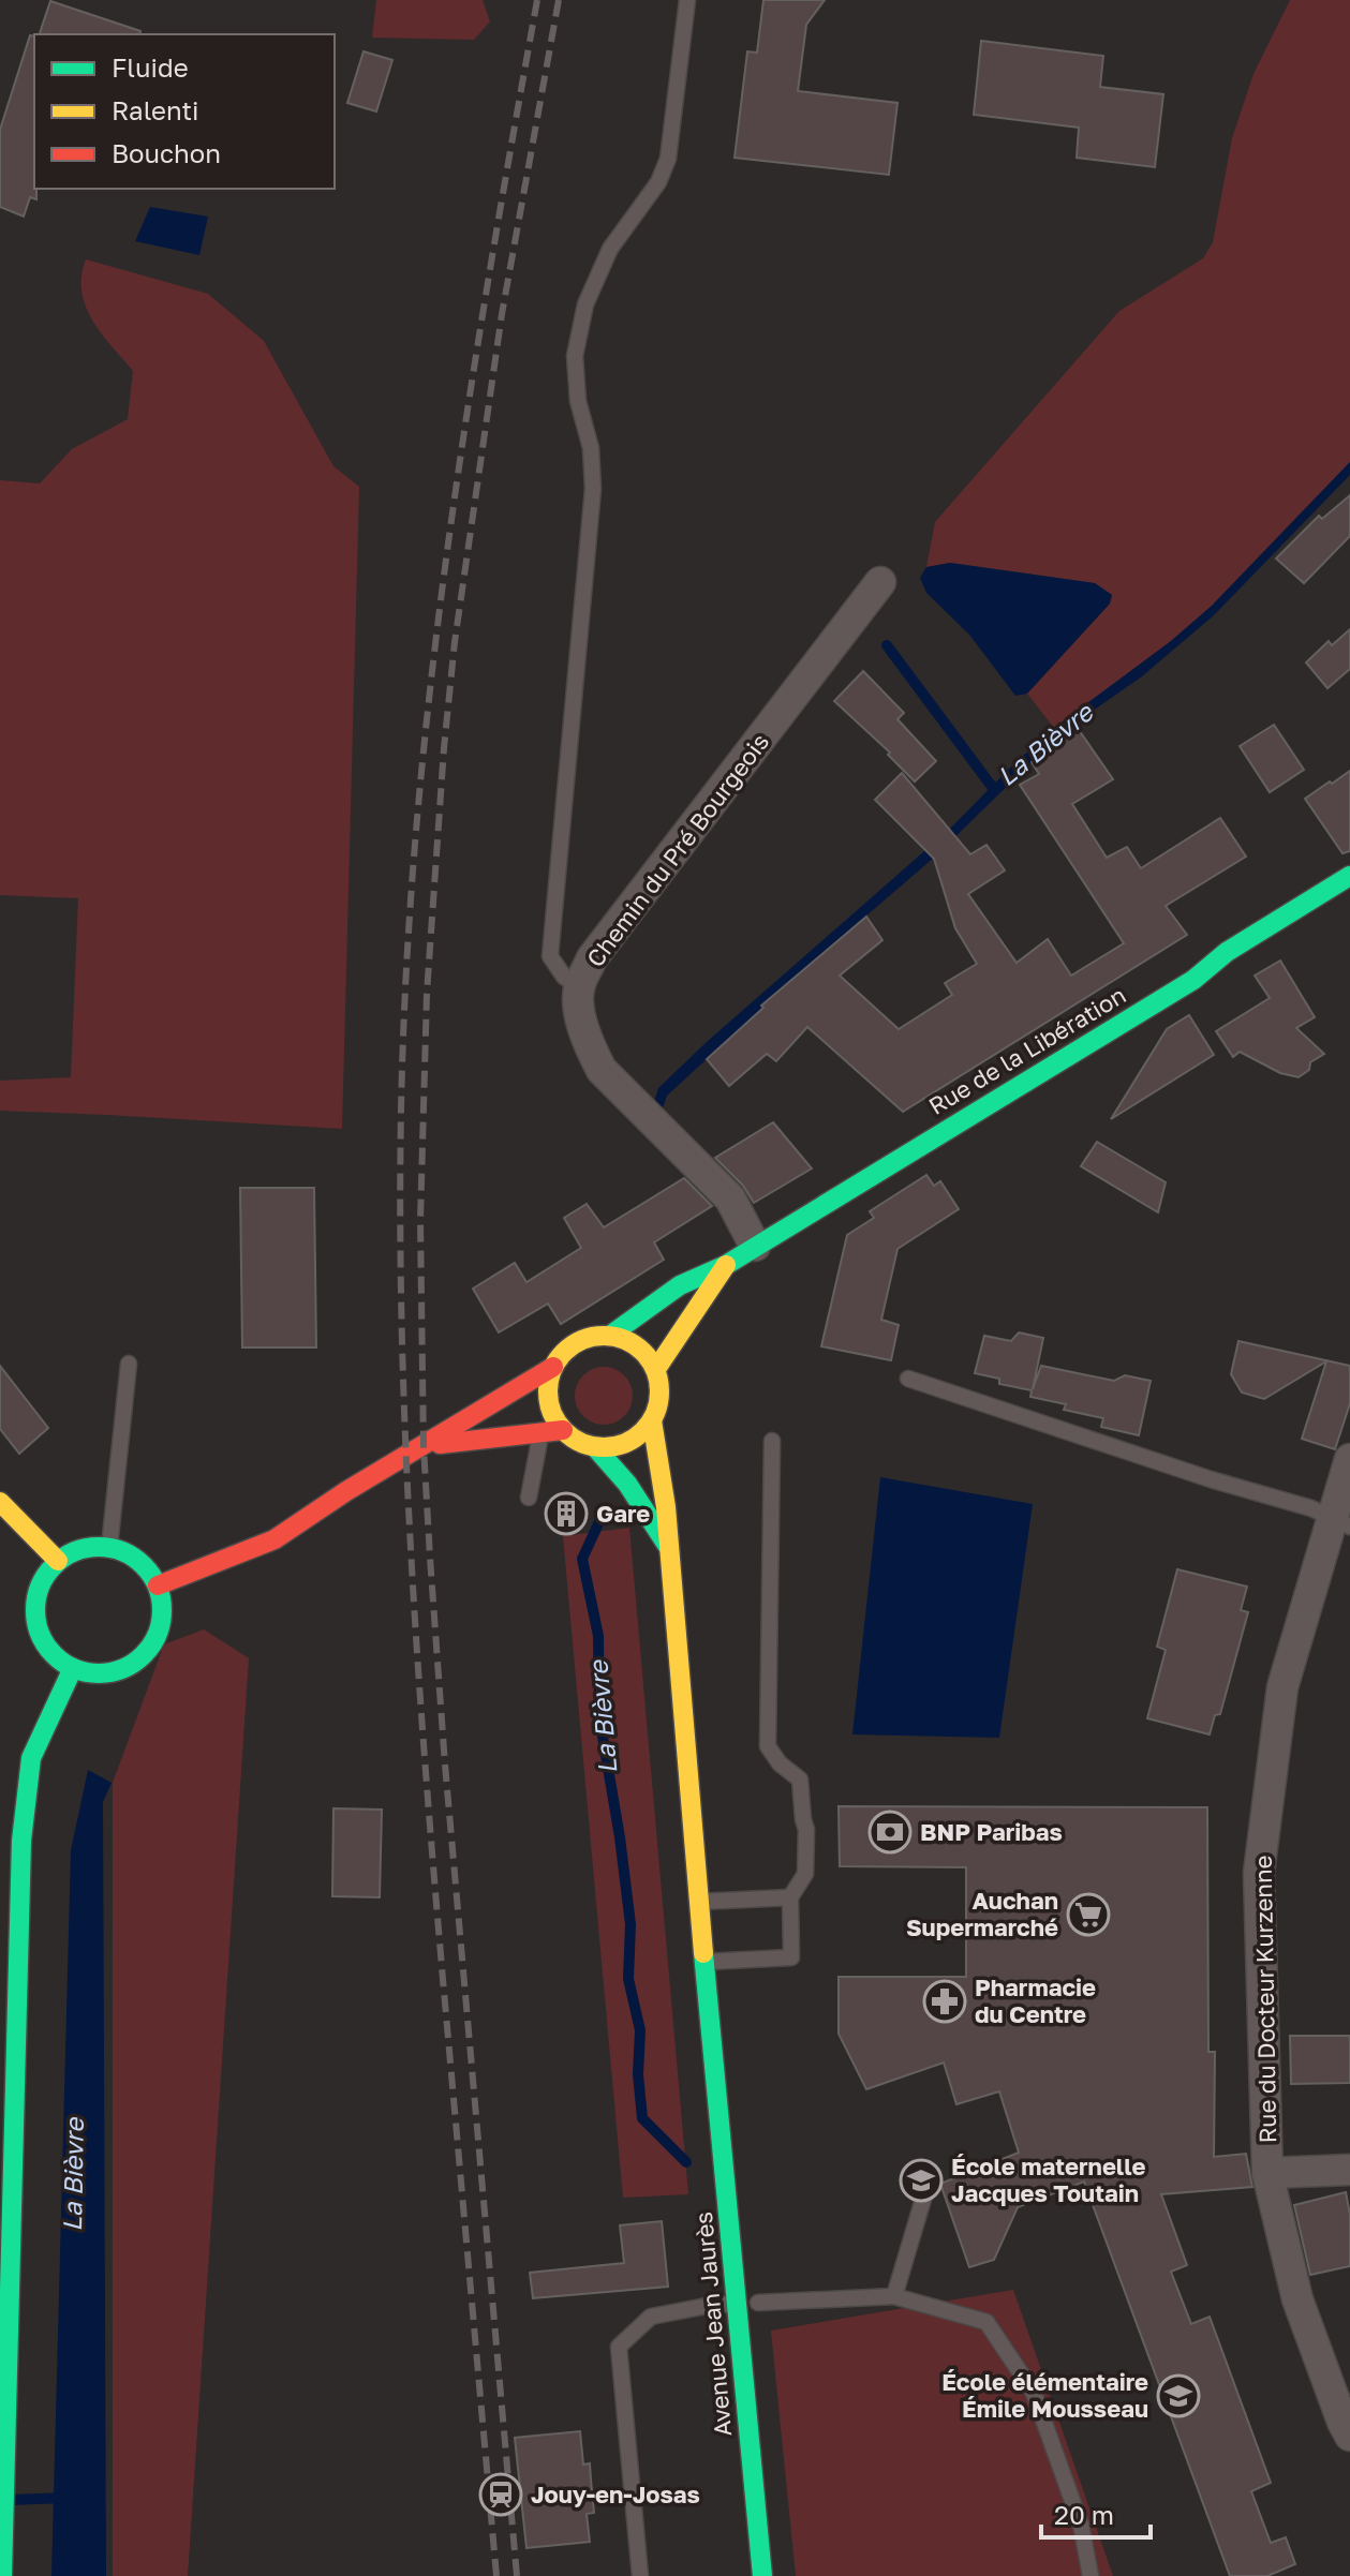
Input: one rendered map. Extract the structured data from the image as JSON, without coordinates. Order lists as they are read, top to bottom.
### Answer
{
  "streets": {
    "main road": ["Rue de la Libération", "Avenue Jean Jaurès"],
    "street": ["Chemin du Pré Bourgeois", "Rue du Docteur Kurzenne"]
  },
  "crossings": [
    ["Chemin du Pré Bourgeois", "Rue de la Libération"],
    ["Rue de la Libération", "Avenue Jean Jaurès"]
  ],
  "water": ["La Bièvre"],
  "places": {
    "building": ["Gare"],
    "bank": ["BNP Paribas"],
    "supermarket": ["Auchan Supermarché"],
    "pharmacy": ["Pharmacie du Centre"],
    "school or university": ["École maternelle Jacques Toutain", "École élémentaire Émile Mousseau"],
    "station": ["Jouy-en-Josas"]
  },
  "legend": ["Fluide", "Ralenti", "Bouchon"],
  "scale_bar": "20 m"
}
